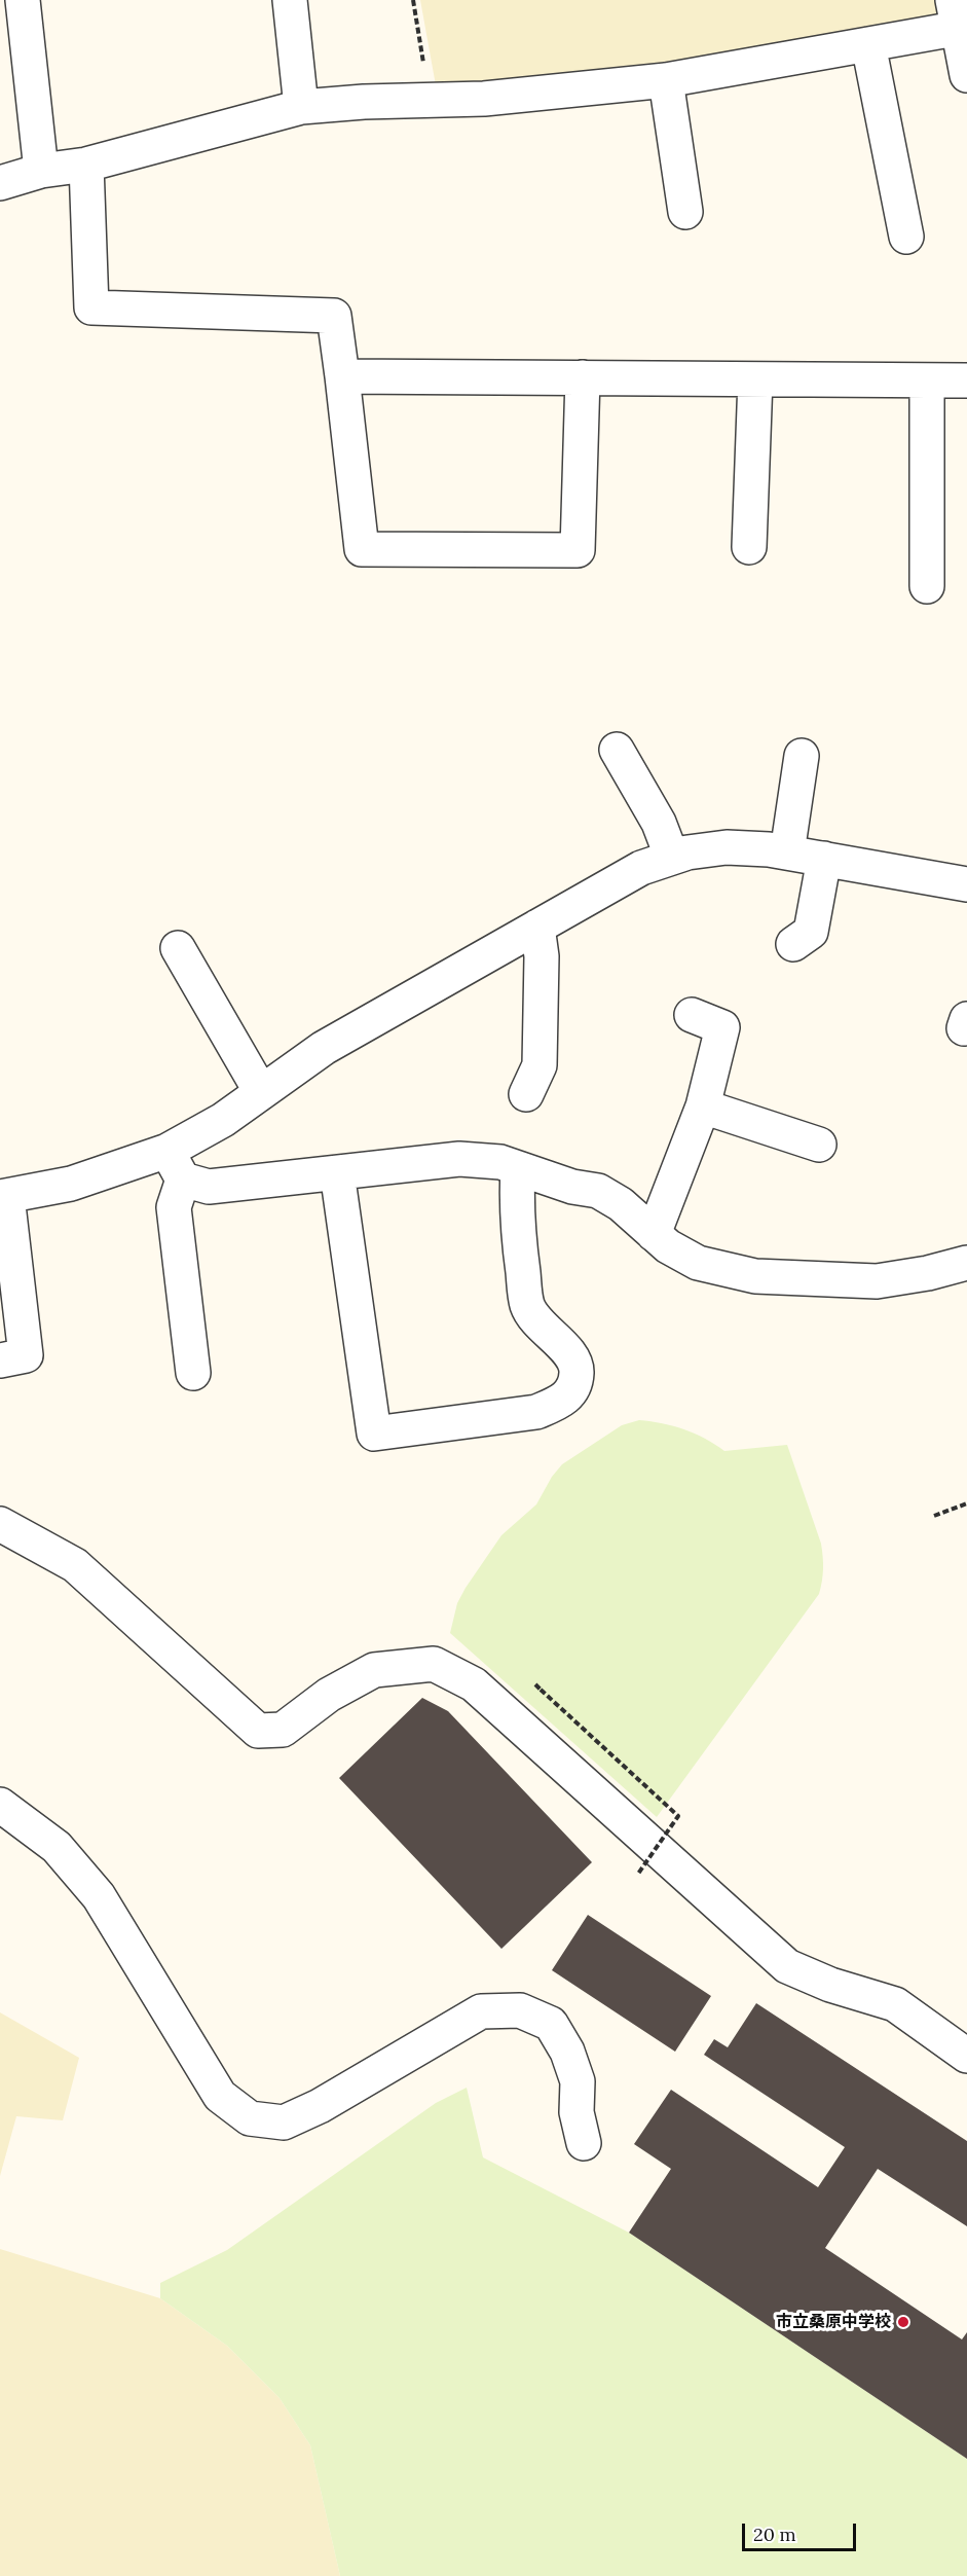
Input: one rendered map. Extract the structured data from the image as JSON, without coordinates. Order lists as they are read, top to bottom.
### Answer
{
  "places": ["市立桑原中学校"],
  "scale_bar": "20 m"
}
